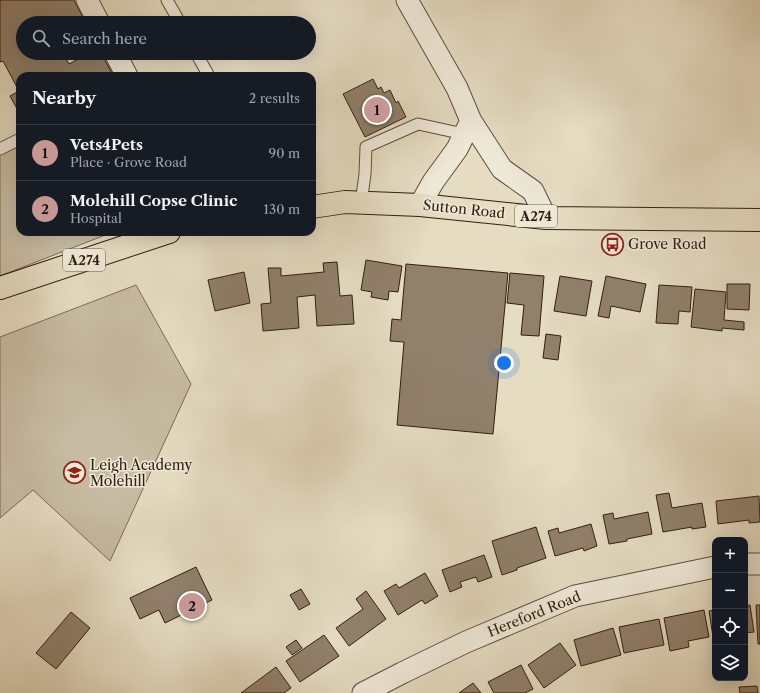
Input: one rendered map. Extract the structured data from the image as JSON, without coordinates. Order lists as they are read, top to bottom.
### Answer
{
  "streets": {
    "main road": ["Sutton Road", "A274"],
    "street": ["Hereford Road"]
  },
  "places": {
    "bus stop": ["Grove Road"],
    "school or university": ["Leigh Academy Molehill"]
  },
  "page": {
    "search": "Search here",
    "heading": ["Nearby", "2 results"],
    "pins": ["1", "2"],
    "list": [
      {
        "mark": "1",
        "name": "Vets4Pets",
        "note": "Place · Grove Road",
        "value": "90 m"
      },
      {
        "mark": "2",
        "name": "Molehill Copse Clinic",
        "note": "Hospital",
        "value": "130 m"
      }
    ],
    "map_buttons": ["+", "−"]
  }
}
